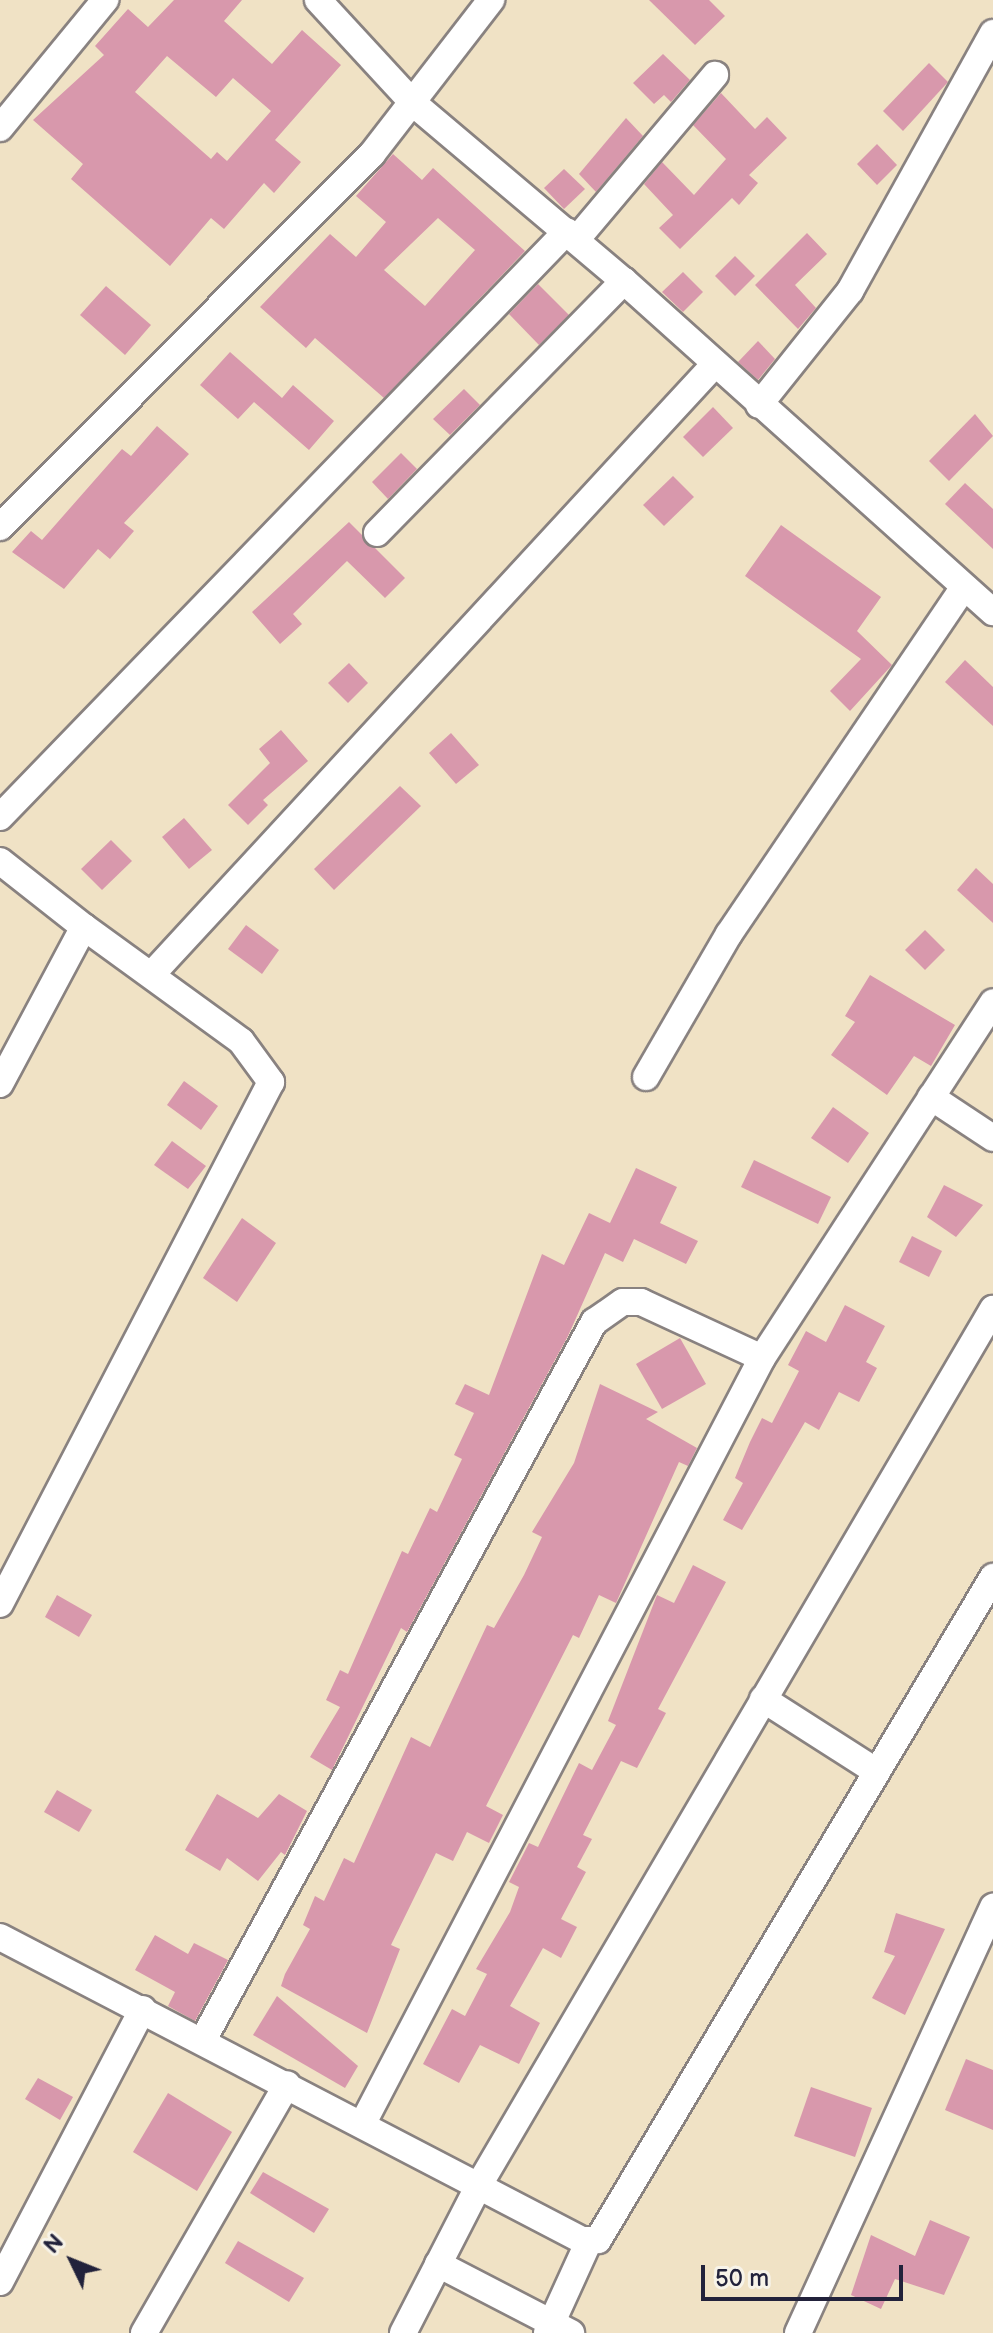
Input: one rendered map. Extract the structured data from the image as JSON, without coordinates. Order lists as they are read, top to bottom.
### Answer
{
  "scale_bar": "50 m",
  "north": "top left"
}
